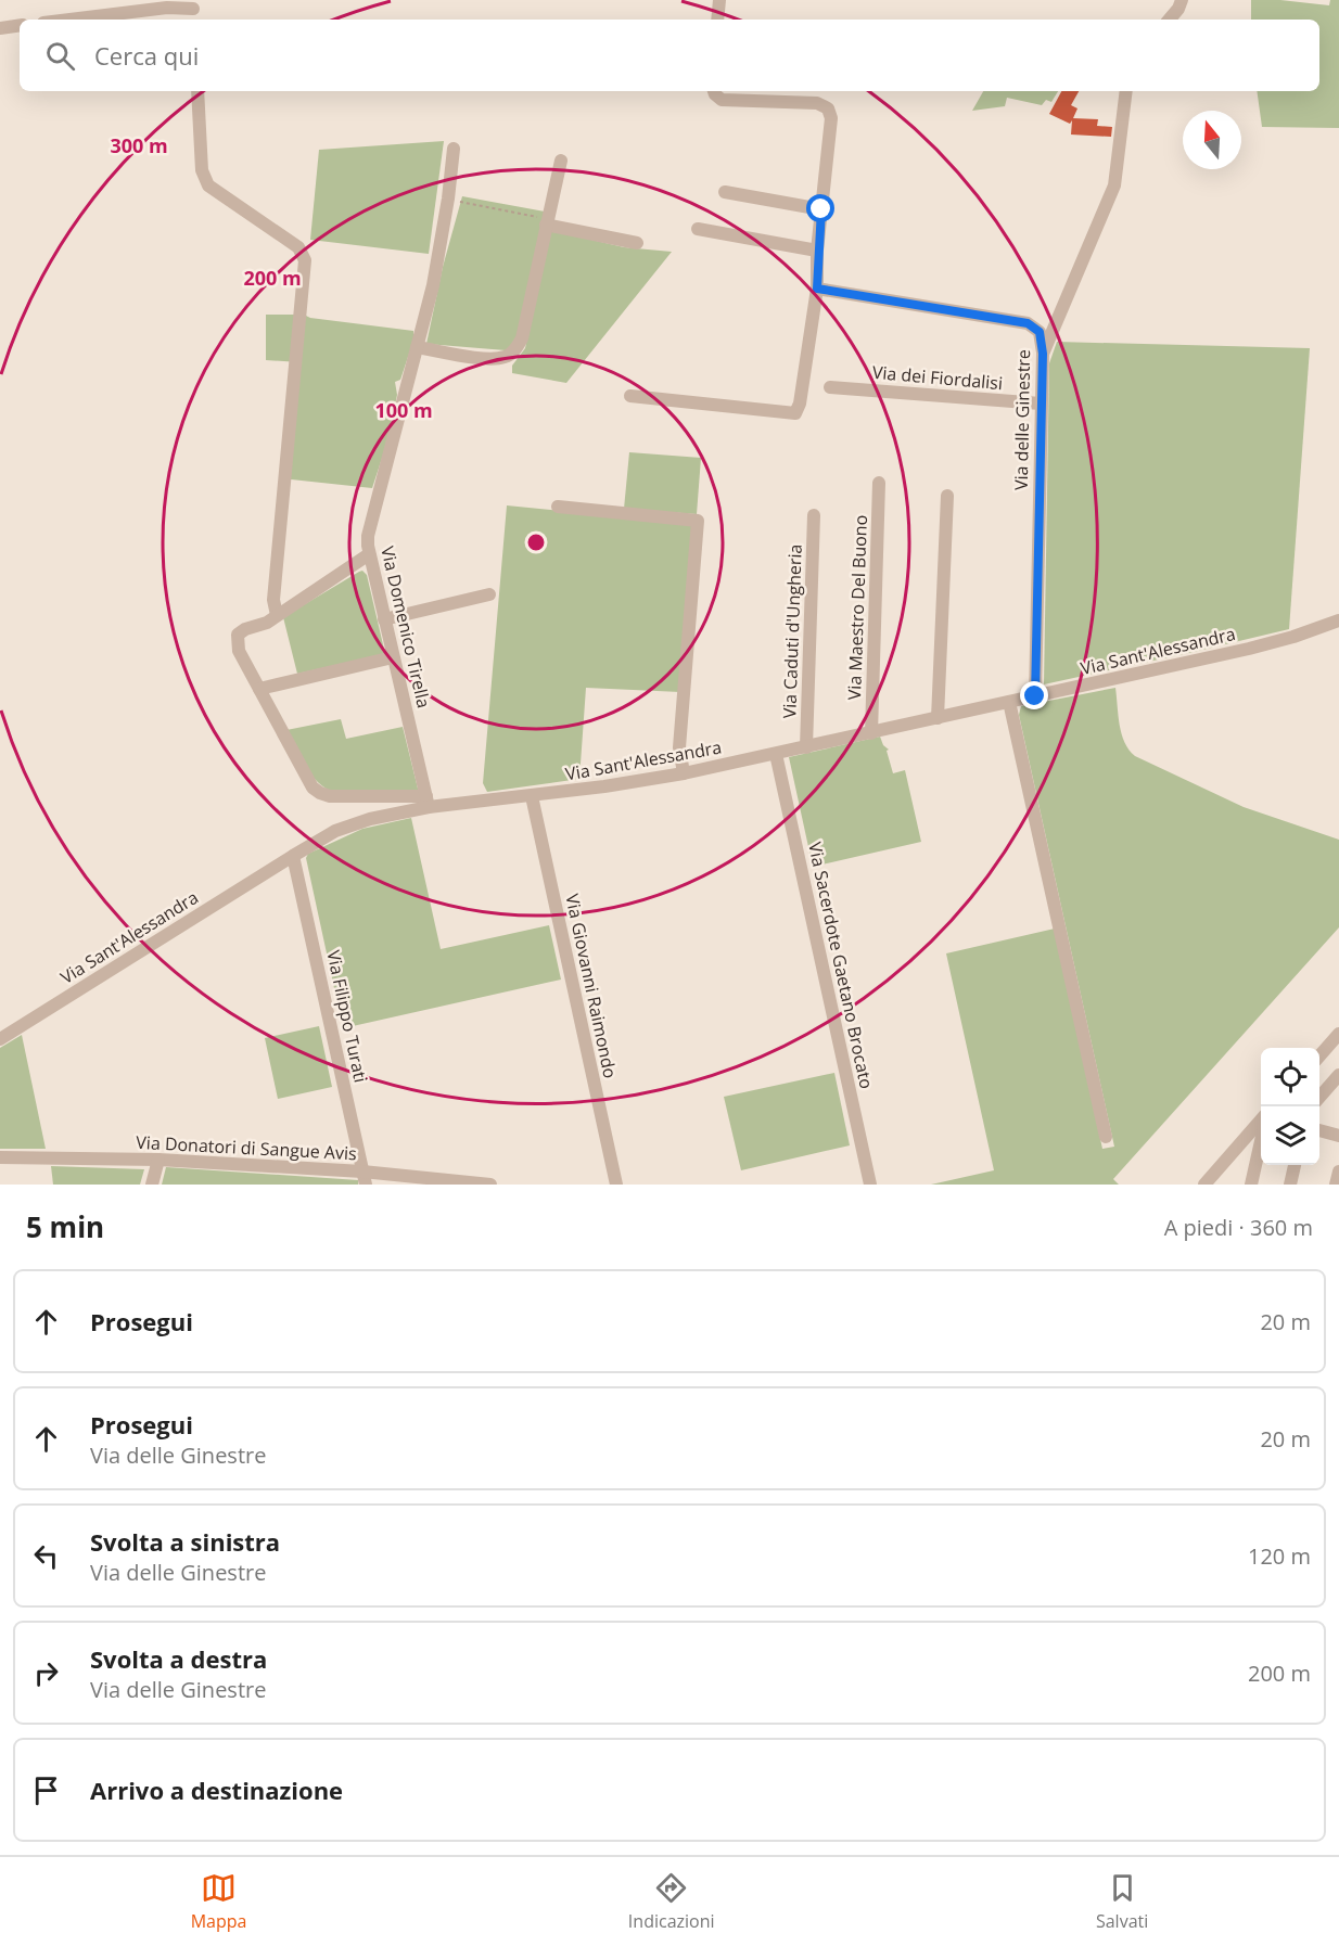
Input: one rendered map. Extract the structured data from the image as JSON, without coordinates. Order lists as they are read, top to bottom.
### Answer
{
  "streets": {
    "street": [
      "Via dei Fiordalisi",
      "Via delle Ginestre",
      "Via Maestro Del Buono",
      "Via Domenico Tirella",
      "Via Caduti d'Ungheria",
      "Via Sant'Alessandra",
      "Via Sacerdote Gaetano Brocato",
      "Via Giovanni Raimondo",
      "Via Filippo Turati",
      "Via Donatori di Sangue Avis"
    ]
  },
  "crossings": [
    ["Via dei Fiordalisi", "Via delle Ginestre"],
    ["Via delle Ginestre", "Via Sant'Alessandra"],
    ["Via Maestro Del Buono", "Via Sant'Alessandra"],
    ["Via Domenico Tirella", "Via Sant'Alessandra"],
    ["Via Caduti d'Ungheria", "Via Sant'Alessandra"],
    ["Via Sant'Alessandra", "Via Sacerdote Gaetano Brocato"],
    ["Via Sant'Alessandra", "Via Giovanni Raimondo"],
    ["Via Sant'Alessandra", "Via Filippo Turati"],
    ["Via Filippo Turati", "Via Donatori di Sangue Avis"]
  ],
  "north": "top",
  "page": {
    "search": "Cerca qui",
    "heading": ["5 min", "A piedi · 360 m"],
    "list": [
      ["Prosegui", "20 m"],
      ["Prosegui", "Via delle Ginestre", "20 m"],
      ["Svolta a sinistra", "Via delle Ginestre", "120 m"],
      ["Svolta a destra", "Via delle Ginestre", "200 m"],
      "Arrivo a destinazione"
    ],
    "nav": ["Mappa", "Indicazioni", "Salvati"]
  },
  "rings": ["300 m", "200 m", "100 m"]
}
